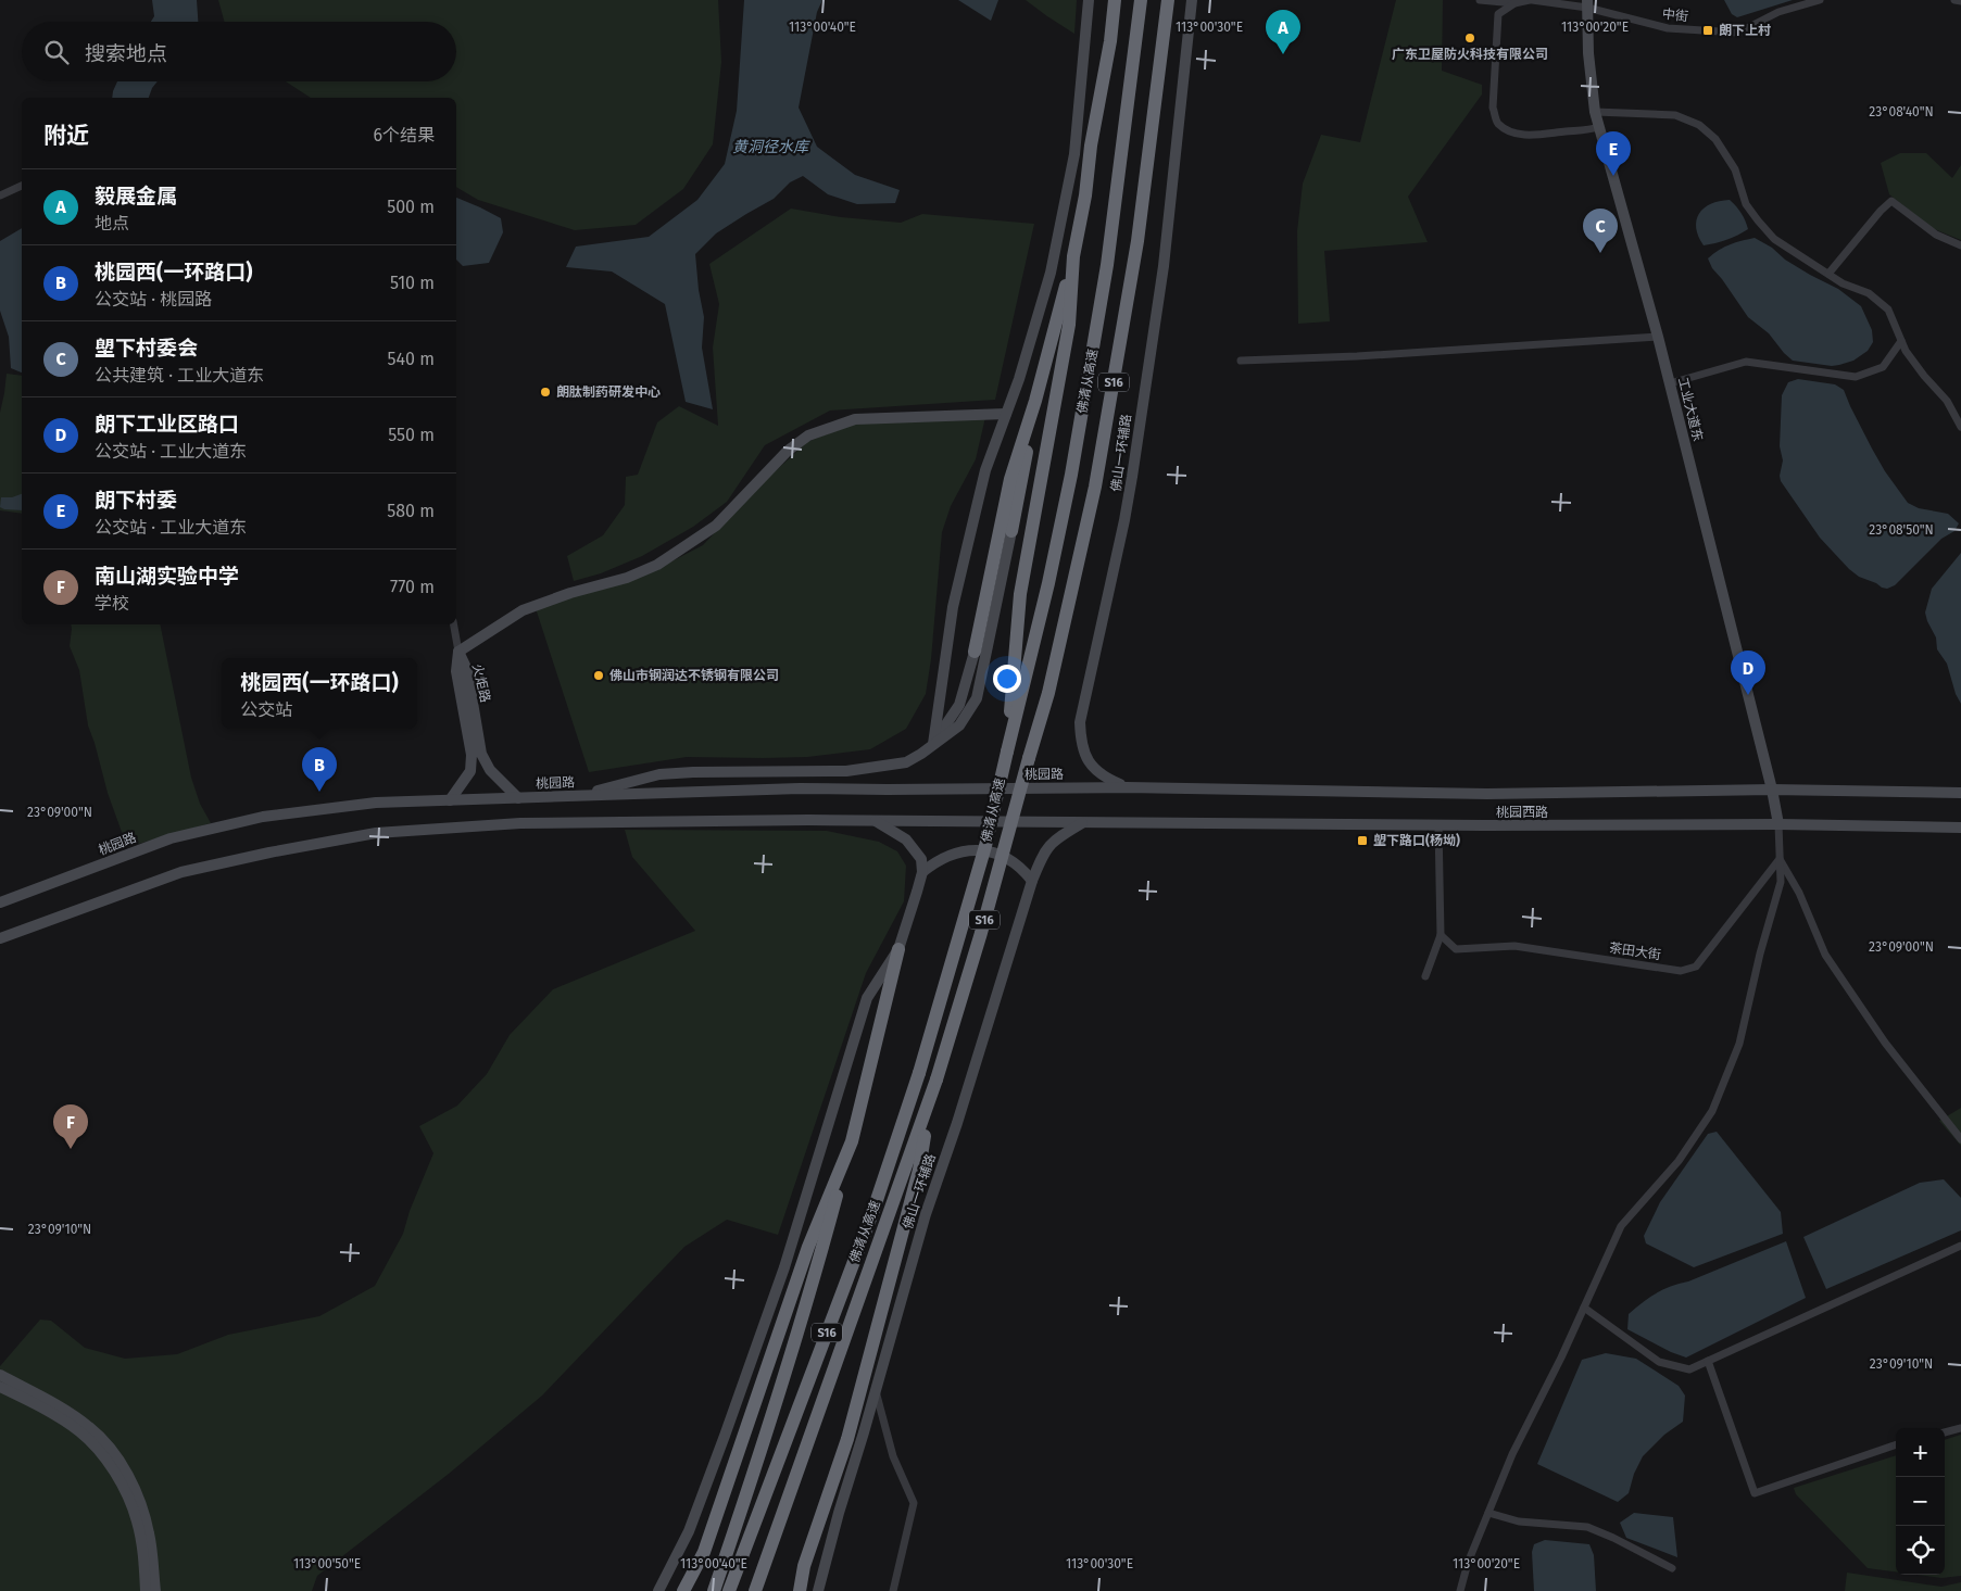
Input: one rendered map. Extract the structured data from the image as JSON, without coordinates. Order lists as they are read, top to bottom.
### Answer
{
  "streets": {
    "highway": ["佛清从高速", "S16"],
    "main road": [
      "工业大道东",
      "佛山一环辅路",
      "火炬路",
      "桃园路",
      "桃园西路"
    ],
    "street": ["中街", "茶田大街"]
  },
  "crossings": [
    ["中街", "工业大道东"],
    ["工业大道东", "桃园西路"],
    ["佛山一环辅路", "桃园路"],
    ["佛山一环辅路", "桃园西路"],
    ["火炬路", "桃园路"],
    ["桃园路", "桃园西路"]
  ],
  "water": ["黄洞径水库"],
  "places": {
    "transit": ["朗下上村", "塱下路口(杨坳)"],
    "other": ["广东卫屋防火科技有限公司", "朗肽制药研发中心", "佛山市钢润达不锈钢有限公司"]
  },
  "page": {
    "pins": [
      "A",
      "E",
      "C",
      "D",
      "B",
      "F"
    ],
    "search": "搜索地点",
    "heading": ["附近", "6个结果"],
    "list": [
      {
        "mark": "A",
        "name": "毅展金属",
        "note": "地点",
        "value": "500 m"
      },
      {
        "mark": "B",
        "name": "桃园西(一环路口)",
        "note": "公交站 · 桃园路",
        "value": "510 m"
      },
      {
        "mark": "C",
        "name": "塱下村委会",
        "note": "公共建筑 · 工业大道东",
        "value": "540 m"
      },
      {
        "mark": "D",
        "name": "朗下工业区路口",
        "note": "公交站 · 工业大道东",
        "value": "550 m"
      },
      {
        "mark": "E",
        "name": "朗下村委",
        "note": "公交站 · 工业大道东",
        "value": "580 m"
      },
      {
        "mark": "F",
        "name": "南山湖实验中学",
        "note": "学校",
        "value": "770 m"
      }
    ],
    "popup": ["桃园西(一环路口)", "公交站"],
    "map_buttons": ["+", "−"]
  },
  "coordinates": [
    "113°00'40\"E",
    "113°00'30\"E",
    "113°00'20\"E",
    "23°08'40\"N",
    "23°08'50\"N",
    "23°09'00\"N",
    "23°09'10\"N",
    "113°00'50\"E"
  ]
}
